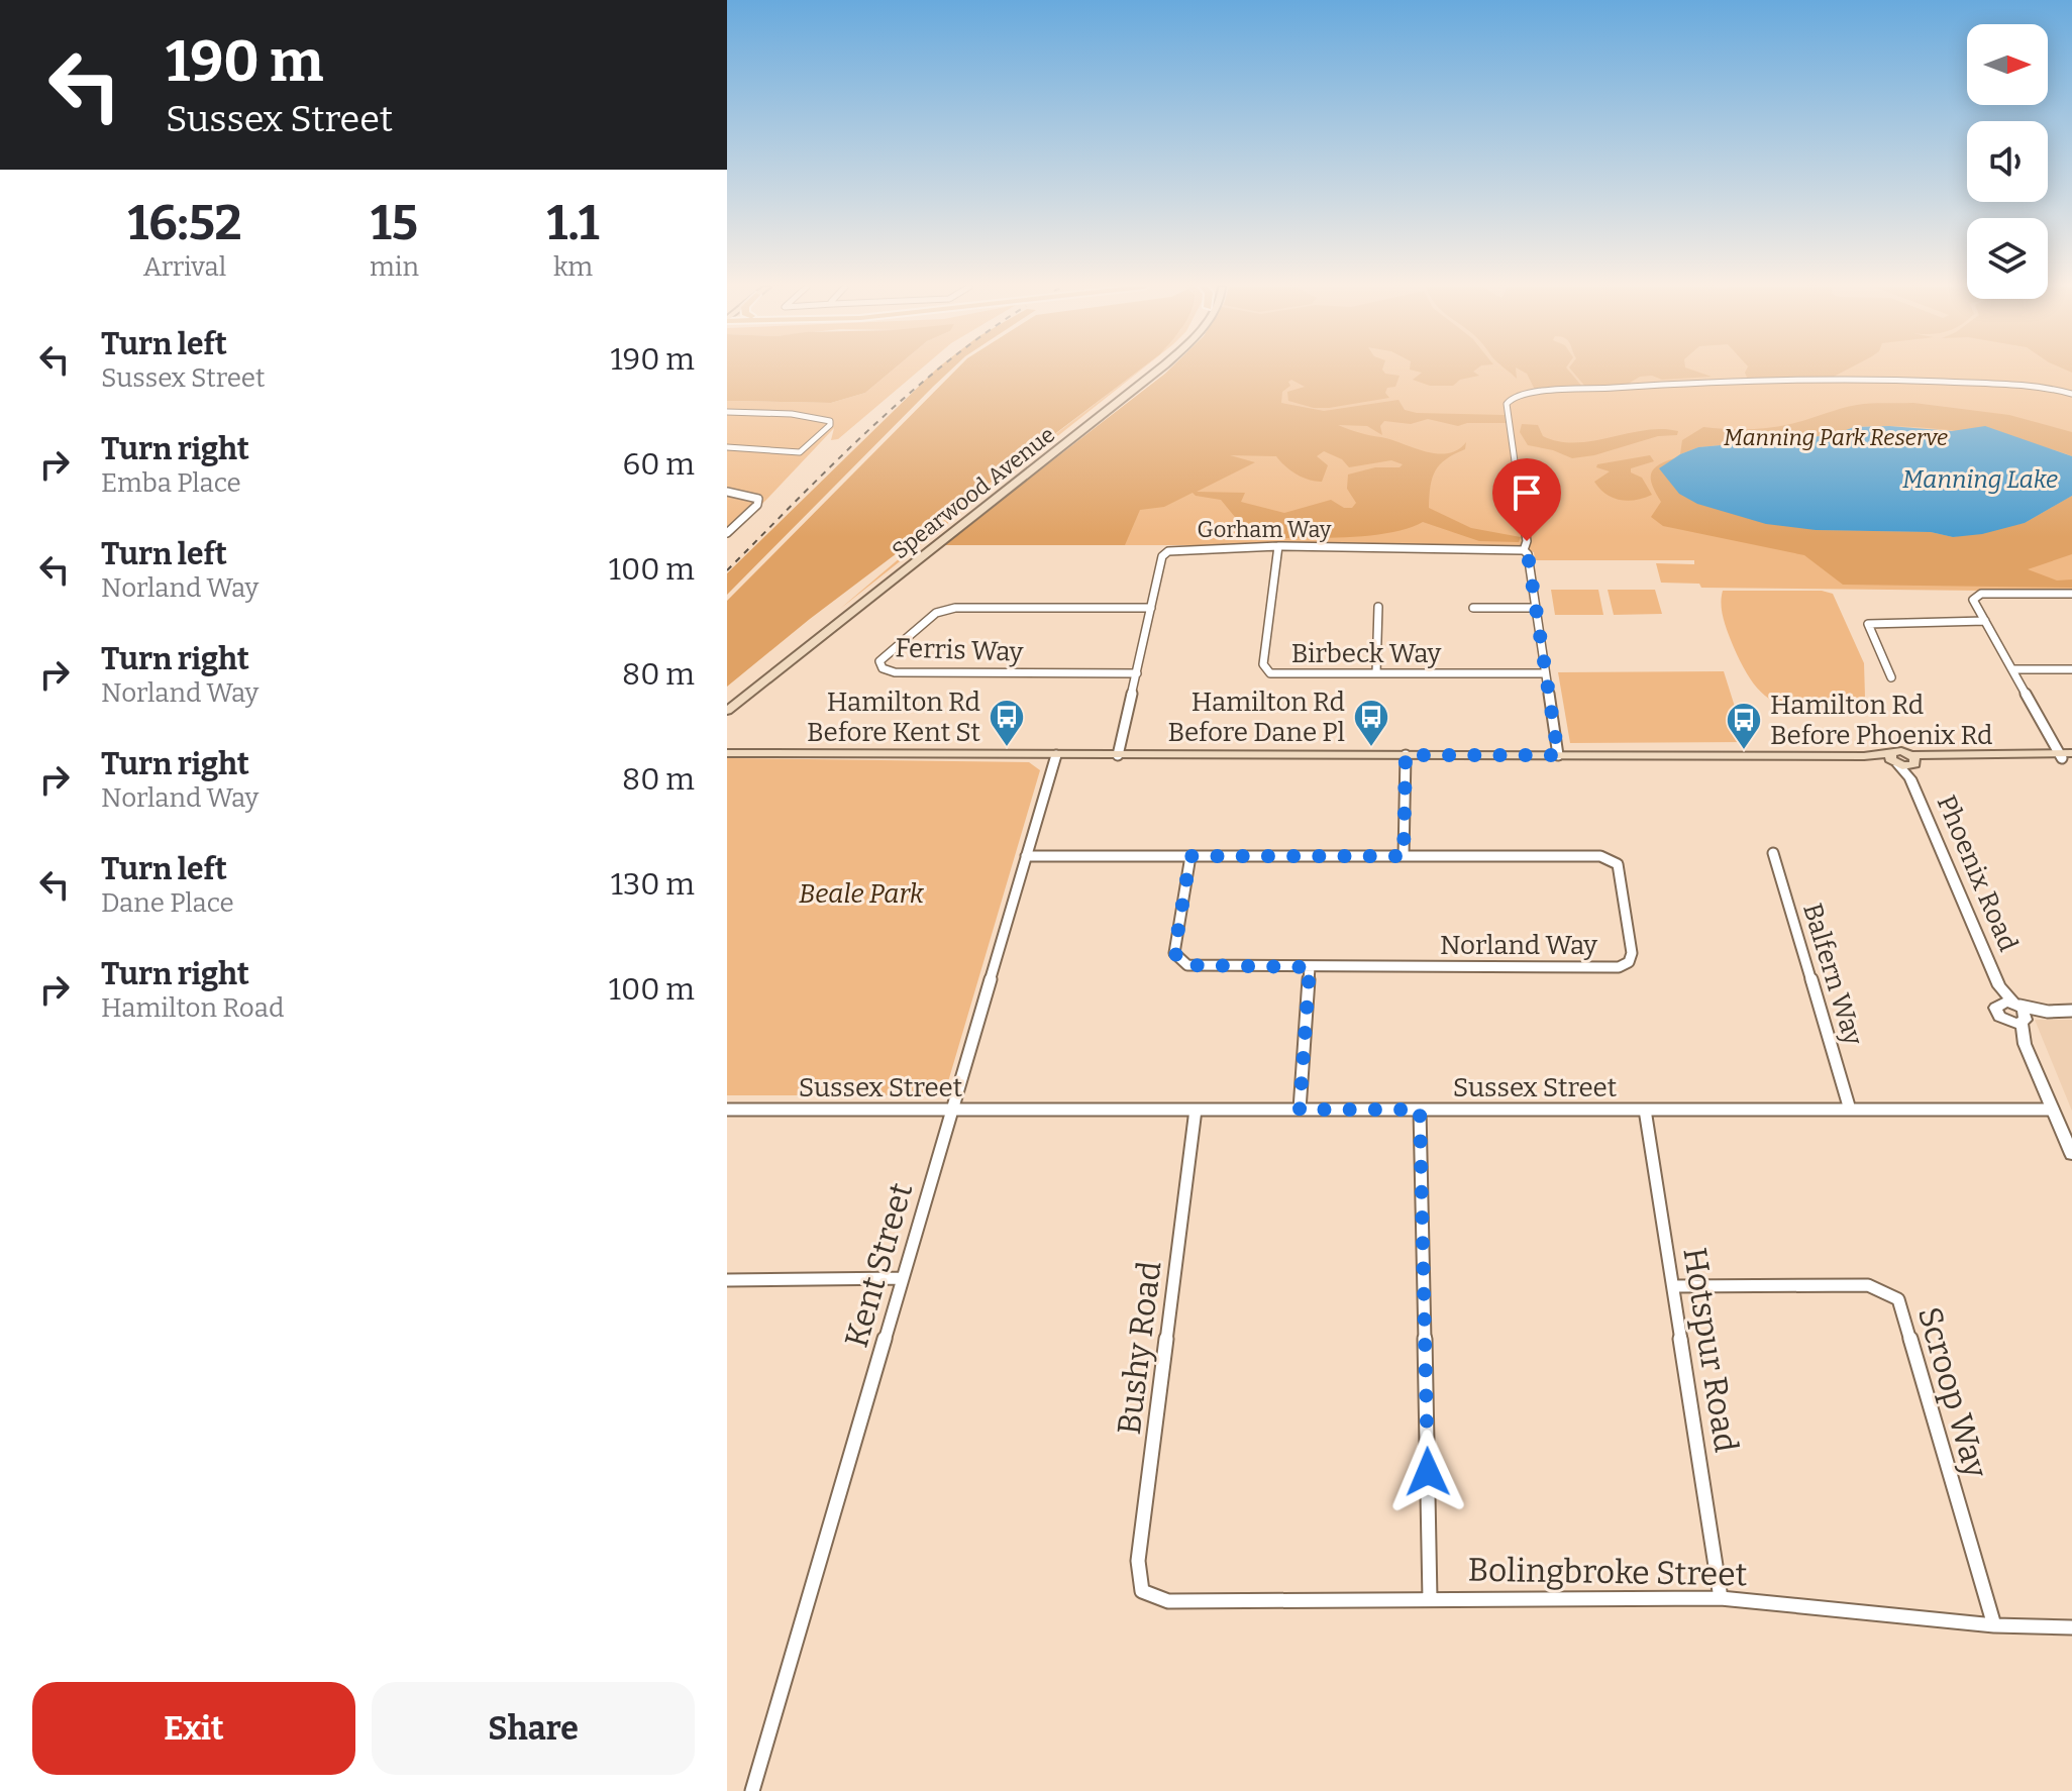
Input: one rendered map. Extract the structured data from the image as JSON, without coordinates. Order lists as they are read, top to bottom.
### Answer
{
  "streets": {
    "main road": ["Spearwood Avenue"],
    "street": [
      "Gorham Way",
      "Ferris Way",
      "Birbeck Way",
      "Phoenix Road",
      "Norland Way",
      "Balfern Way",
      "Sussex Street",
      "Kent Street",
      "Bushy Road",
      "Hotspur Road",
      "Scroop Way",
      "Bolingbroke Street"
    ]
  },
  "crossings": [
    ["Gorham Way", "Ferris Way"],
    ["Gorham Way", "Birbeck Way"],
    ["Norland Way", "Kent Street"],
    ["Balfern Way", "Sussex Street"],
    ["Sussex Street", "Kent Street"],
    ["Sussex Street", "Bushy Road"],
    ["Sussex Street", "Hotspur Road"],
    ["Bushy Road", "Bolingbroke Street"],
    ["Hotspur Road", "Scroop Way"],
    ["Hotspur Road", "Bolingbroke Street"],
    ["Scroop Way", "Bolingbroke Street"]
  ],
  "water": ["Manning Lake"],
  "parks": ["Manning Park Reserve", "Beale Park"],
  "places": {
    "bus stop": ["Hamilton Rd Before Kent St", "Hamilton Rd Before Dane Pl", "Hamilton Rd Before Phoenix Rd"]
  },
  "north": "right",
  "page": {
    "turn": ["190 m", "Sussex Street"],
    "eta": [
      "16:52",
      "Arrival",
      "15",
      "min",
      "1.1",
      "km"
    ],
    "list": [
      {
        "name": "Turn left",
        "note": "Sussex Street",
        "value": "190 m"
      },
      {
        "name": "Turn right",
        "note": "Emba Place",
        "value": "60 m"
      },
      {
        "name": "Turn left",
        "note": "Norland Way",
        "value": "100 m"
      },
      {
        "name": "Turn right",
        "note": "Norland Way",
        "value": "80 m"
      },
      {
        "name": "Turn right",
        "note": "Norland Way",
        "value": "80 m"
      },
      {
        "name": "Turn left",
        "note": "Dane Place",
        "value": "130 m"
      },
      {
        "name": "Turn right",
        "note": "Hamilton Road",
        "value": "100 m"
      }
    ],
    "buttons": ["Exit", "Share"]
  }
}
